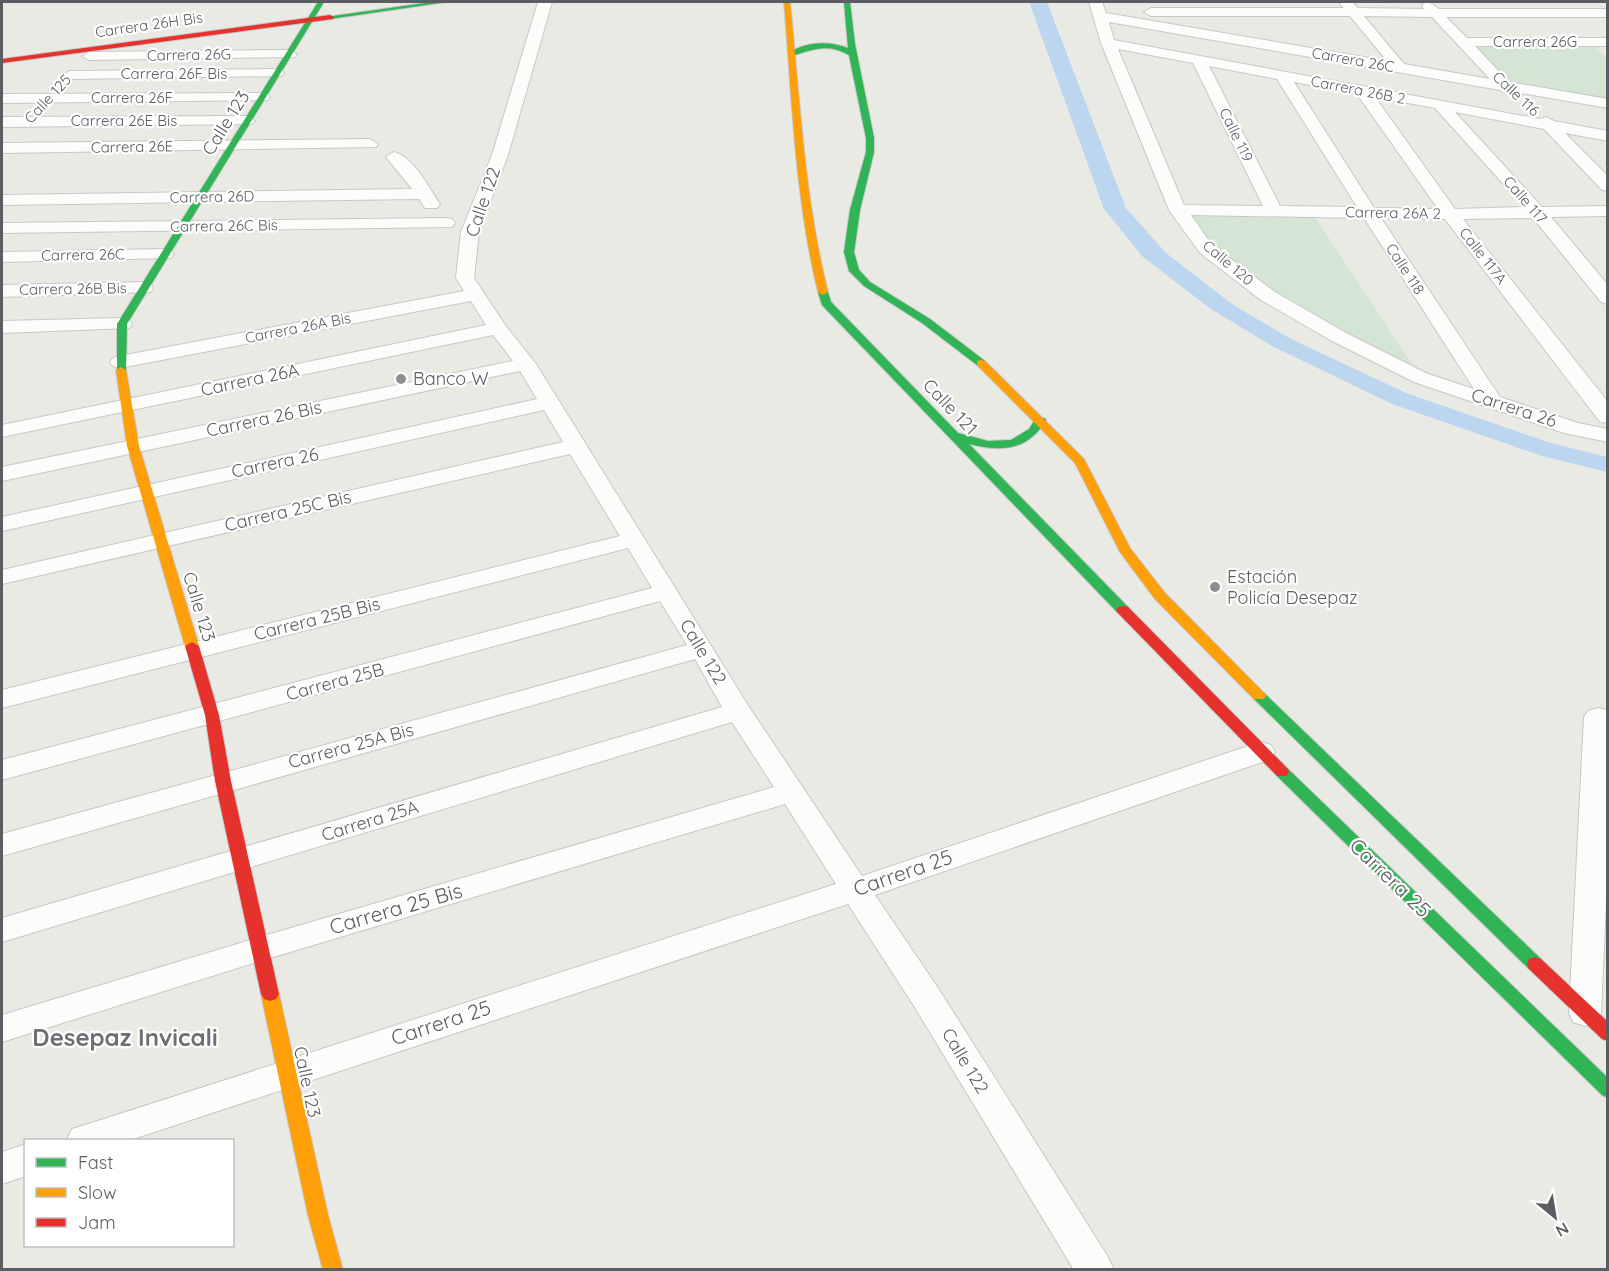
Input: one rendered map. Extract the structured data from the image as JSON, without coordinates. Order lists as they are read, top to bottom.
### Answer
{
  "streets": {
    "main road": [
      "Carrera 26H Bis",
      "Calle 123",
      "Calle 121",
      "Carrera 25"
    ],
    "street": [
      "Carrera 26G",
      "Carrera 26C",
      "Carrera 26F Bis",
      "Carrera 26B 2",
      "Calle 116",
      "Carrera 26F",
      "Calle 125",
      "Carrera 26E Bis",
      "Calle 119",
      "Carrera 26E",
      "Carrera 26D",
      "Calle 117",
      "Calle 122",
      "Carrera 26A 2",
      "Carrera 26C Bis",
      "Calle 117A",
      "Calle 120",
      "Calle 118",
      "Carrera 26B Bis",
      "Carrera 26A Bis",
      "Carrera 26A",
      "Carrera 26",
      "Carrera 26 Bis",
      "Carrera 25C Bis",
      "Carrera 25B Bis",
      "Carrera 25B",
      "Carrera 25A Bis",
      "Carrera 25A",
      "Carrera 25 Bis"
    ]
  },
  "crossings": [
    ["Carrera 26H Bis", "Carrera 26G"],
    ["Carrera 26H Bis", "Calle 125"],
    ["Carrera 26H Bis", "Calle 123"],
    ["Carrera 26G", "Calle 116"],
    ["Carrera 26G", "Calle 125"],
    ["Carrera 26G", "Calle 123"],
    ["Carrera 26C", "Calle 116"],
    ["Carrera 26C", "Calle 123"],
    ["Carrera 26C", "Calle 120"],
    ["Carrera 26F Bis", "Calle 125"],
    ["Carrera 26F Bis", "Calle 123"],
    ["Carrera 26B 2", "Calle 116"],
    ["Carrera 26B 2", "Calle 119"],
    ["Carrera 26B 2", "Calle 117"],
    ["Carrera 26B 2", "Calle 117A"],
    ["Carrera 26B 2", "Calle 120"],
    ["Carrera 26B 2", "Calle 118"],
    ["Carrera 26F", "Calle 125"],
    ["Carrera 26F", "Calle 123"],
    ["Calle 125", "Carrera 26E Bis"],
    ["Calle 125", "Carrera 26E"],
    ["Carrera 26E Bis", "Calle 123"],
    ["Calle 123", "Carrera 26E"],
    ["Calle 123", "Carrera 26D"],
    ["Calle 123", "Carrera 26C Bis"],
    ["Calle 123", "Carrera 26B Bis"],
    ["Calle 123", "Carrera 26A Bis"],
    ["Calle 123", "Carrera 26A"],
    ["Calle 123", "Carrera 26"],
    ["Calle 123", "Carrera 26 Bis"],
    ["Calle 123", "Carrera 25C Bis"],
    ["Calle 123", "Carrera 25B Bis"],
    ["Calle 123", "Carrera 25B"],
    ["Calle 123", "Carrera 25A Bis"],
    ["Calle 123", "Carrera 25A"],
    ["Calle 123", "Carrera 25"],
    ["Calle 123", "Carrera 25 Bis"],
    ["Calle 119", "Carrera 26A 2"],
    ["Calle 117", "Carrera 26A 2"],
    ["Calle 122", "Carrera 26A Bis"],
    ["Calle 122", "Carrera 26A"],
    ["Calle 122", "Carrera 26"],
    ["Calle 122", "Carrera 26 Bis"],
    ["Calle 122", "Carrera 25C Bis"],
    ["Calle 122", "Carrera 25B Bis"],
    ["Calle 122", "Carrera 25B"],
    ["Calle 122", "Carrera 25A Bis"],
    ["Calle 122", "Carrera 25A"],
    ["Calle 122", "Carrera 25"],
    ["Calle 122", "Carrera 25 Bis"],
    ["Carrera 26A 2", "Calle 117A"],
    ["Carrera 26A 2", "Calle 120"],
    ["Carrera 26A 2", "Calle 118"],
    ["Calle 120", "Carrera 26"],
    ["Calle 118", "Carrera 26"],
    ["Calle 121", "Carrera 25"]
  ],
  "districts": ["Desepaz Invicali"],
  "places": ["Banco W", "Estación Policía Desepaz"],
  "legend": ["Fast", "Slow", "Jam"],
  "north": "bottom right"
}
